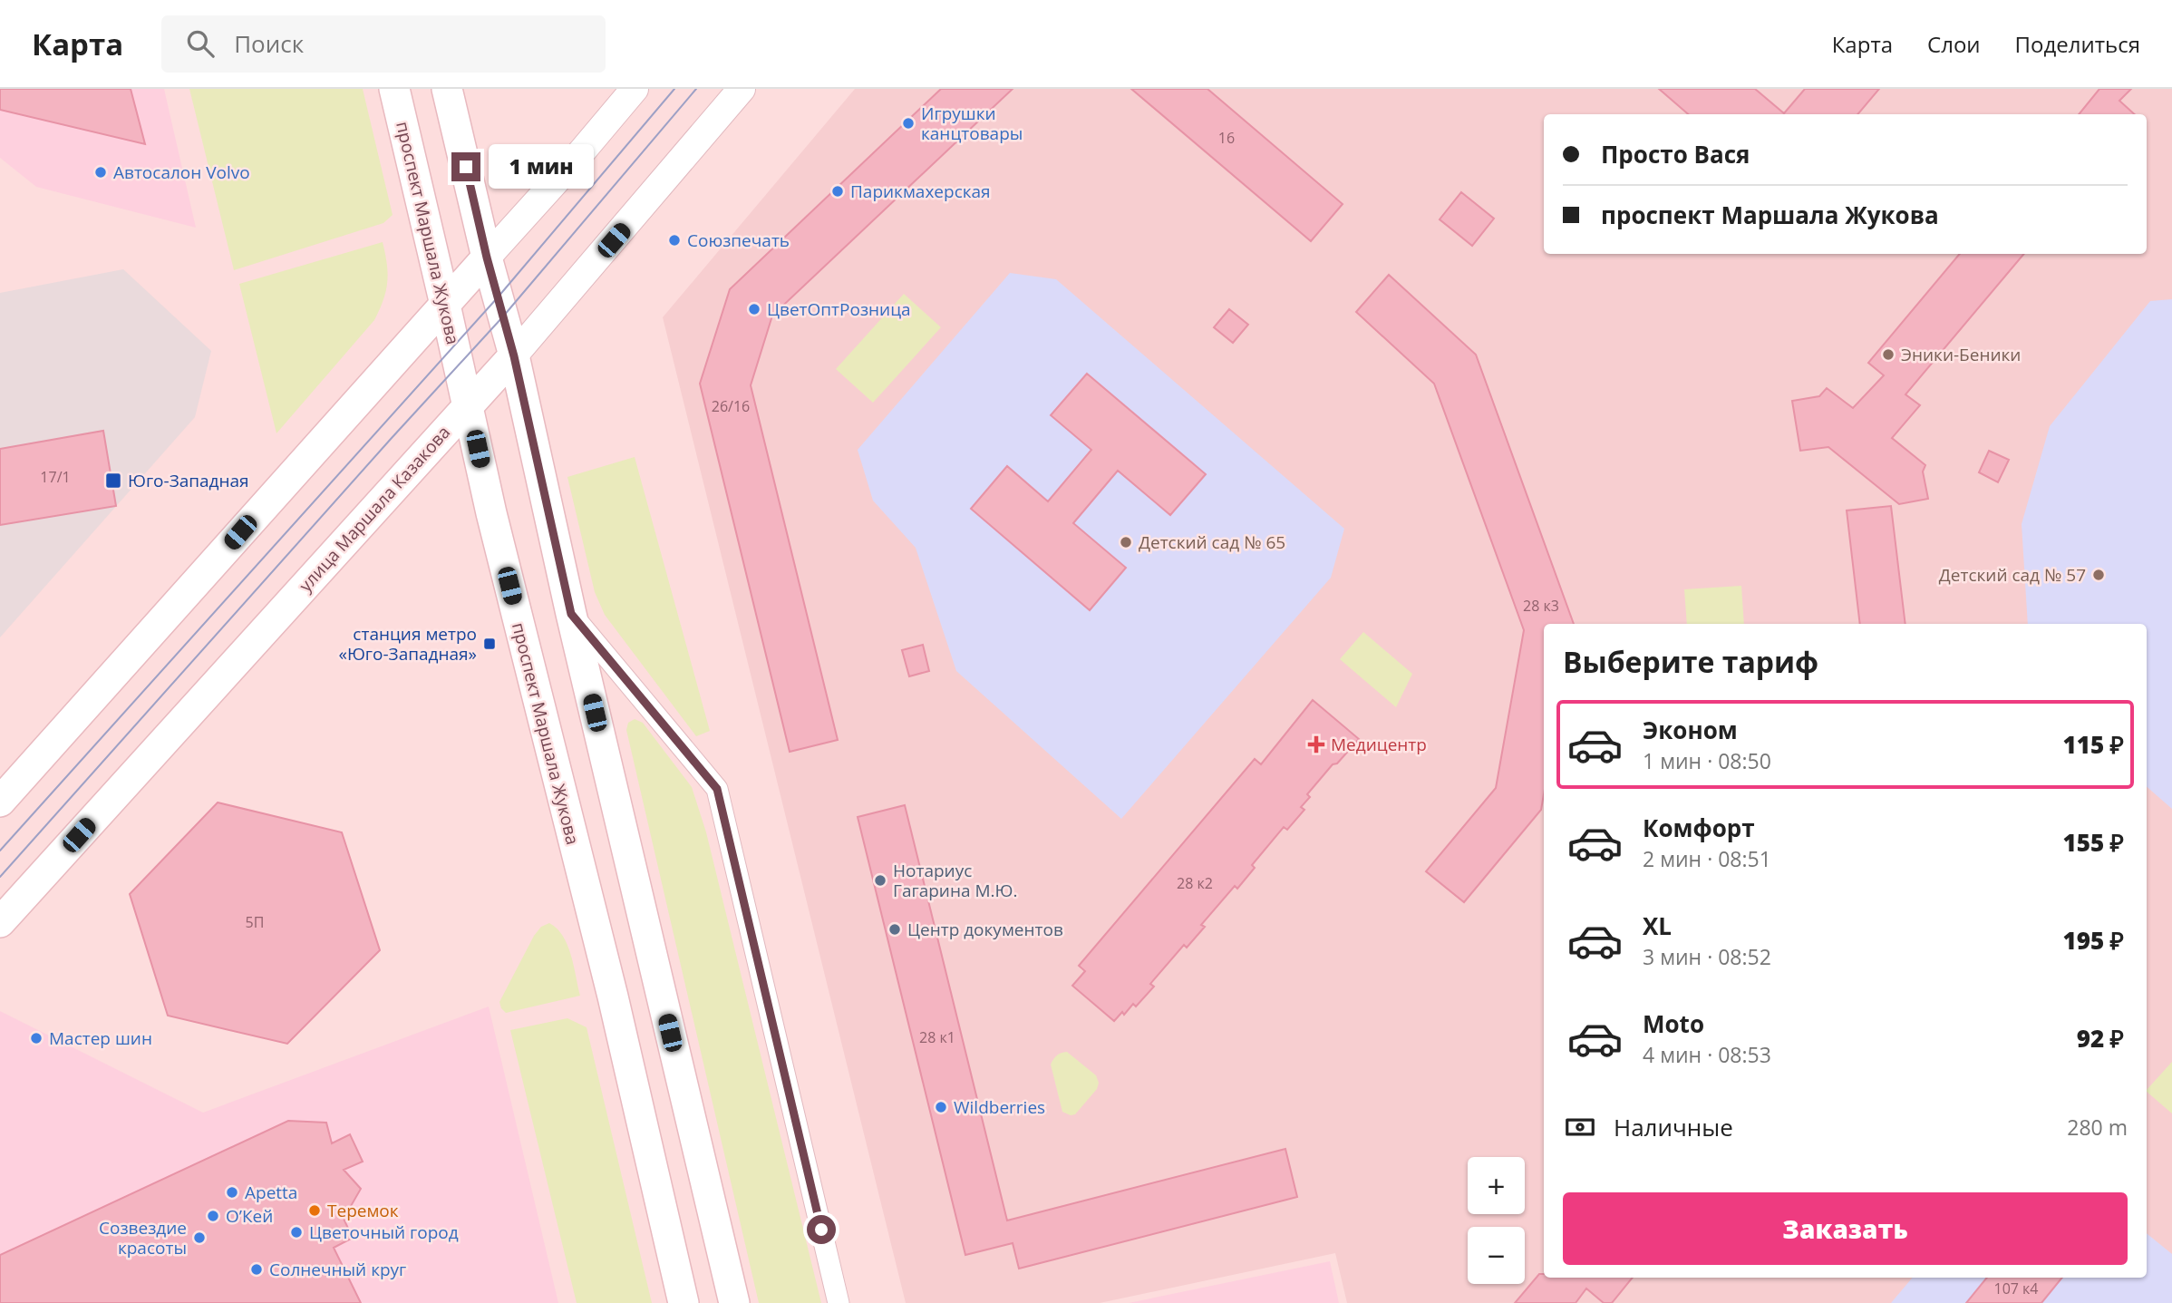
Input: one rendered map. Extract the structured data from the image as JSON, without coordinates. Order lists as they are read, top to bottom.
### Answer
{
  "streets": {
    "main road": ["проспект Маршала Жукова", "улица Маршала Казакова"]
  },
  "crossings": [
    ["проспект Маршала Жукова", "улица Маршала Казакова"]
  ],
  "places": {
    "other": [
      "Игрушки канцтовары",
      "Автосалон Volvo",
      "Парикмахерская",
      "Союзпечать",
      "ЦветОптРозница",
      "Эники-Беники",
      "Детский сад № 65",
      "Детский сад № 57",
      "Нотариус Гагарина М.Ю.",
      "Центр документов",
      "Мастер шин",
      "Wildberries",
      "Apetta",
      "Теремок",
      "О’Кей",
      "Цветочный город",
      "Созвездие красоты",
      "Солнечный круг"
    ],
    "transit": ["Юго-Западная", "станция метро «Юго-Западная»"],
    "health": ["Медицентр"]
  },
  "house_numbers": [
    "16",
    "26/16",
    "17/1",
    "28 к3",
    "28 к2",
    "5П",
    "28 к1",
    "107 к4"
  ],
  "page": {
    "header": "Карта",
    "search": "Поиск",
    "nav": ["Карта", "Слои", "Поделиться"],
    "banner": ["Просто Вася", "проспект Маршала Жукова"],
    "bubble": "1 мин",
    "heading": "Выберите тариф",
    "list": [
      {
        "name": "Эконом",
        "note": "1 мин · 08:50",
        "value": "115 ₽"
      },
      {
        "name": "Комфорт",
        "note": "2 мин · 08:51",
        "value": "155 ₽"
      },
      {
        "name": "XL",
        "note": "3 мин · 08:52",
        "value": "195 ₽"
      },
      {
        "name": "Moto",
        "note": "4 мин · 08:53",
        "value": "92 ₽"
      }
    ],
    "pay": ["Наличные", "280 m"],
    "map_buttons": ["+", "−"],
    "buttons": "Заказать"
  }
}
